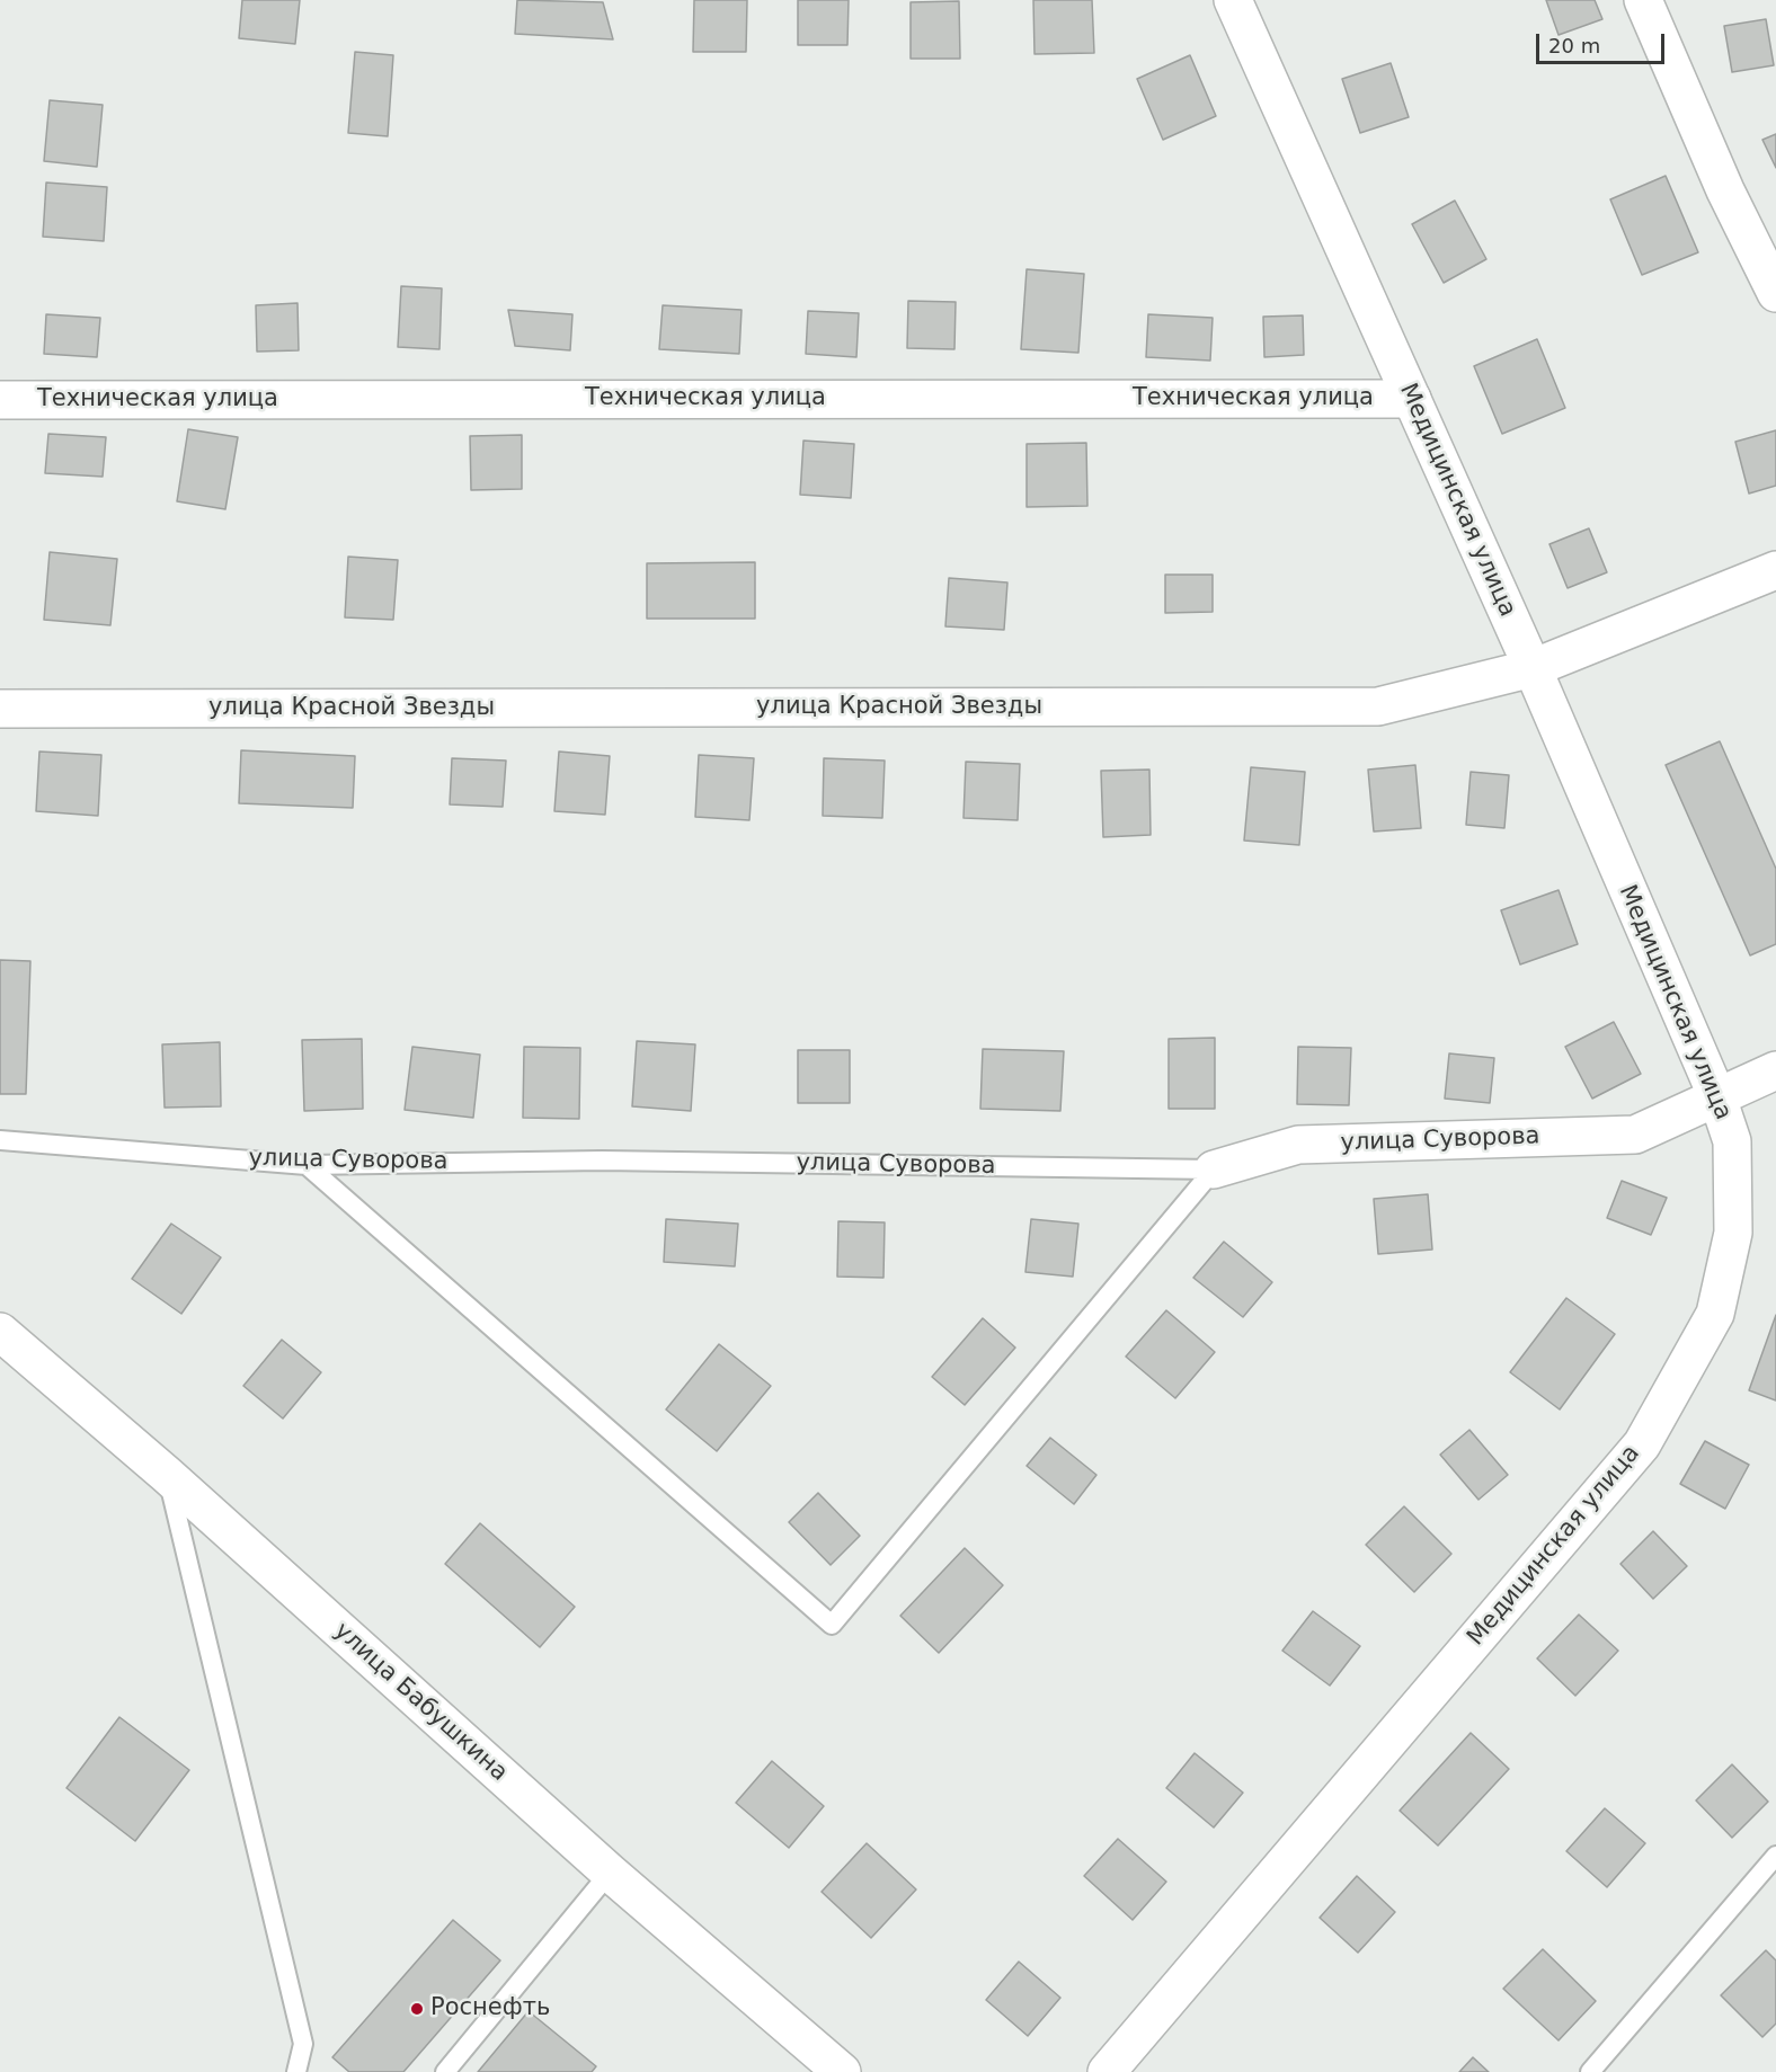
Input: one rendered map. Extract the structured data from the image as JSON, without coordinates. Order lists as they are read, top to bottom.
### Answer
{
  "streets": {
    "street": [
      "Техническая улица",
      "Медицинская улица",
      "улица Красной Звезды",
      "улица Суворова",
      "улица Бабушкина"
    ]
  },
  "crossings": [
    ["Техническая улица", "Медицинская улица"],
    ["Медицинская улица", "улица Красной Звезды"],
    ["Медицинская улица", "улица Суворова"]
  ],
  "places": ["Роснефть"],
  "scale_bar": "20 m"
}
